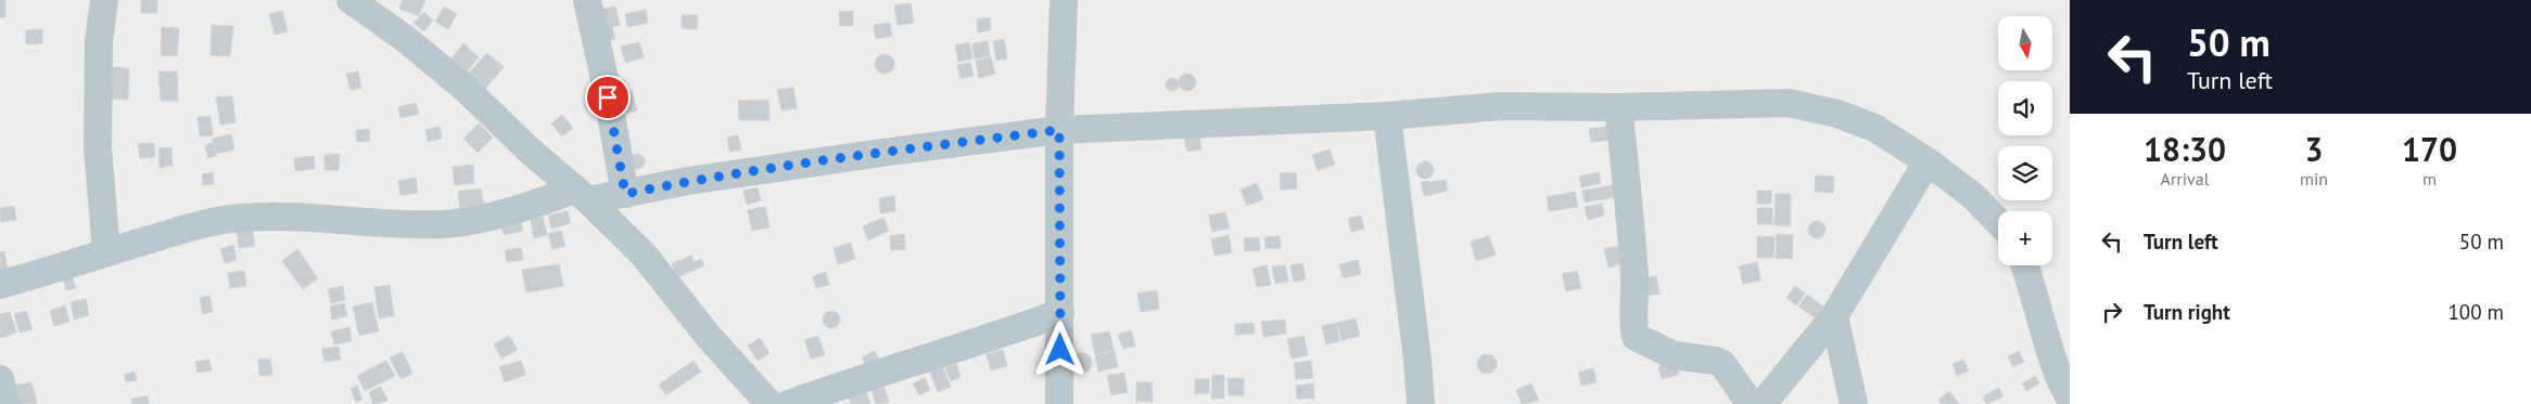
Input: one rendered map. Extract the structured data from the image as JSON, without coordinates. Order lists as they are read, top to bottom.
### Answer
{
  "north": "bottom",
  "page": {
    "turn": ["50 m", "Turn left"],
    "map_buttons": "+",
    "eta": [
      "18:30",
      "Arrival",
      "3",
      "min",
      "170",
      "m"
    ],
    "list": [
      {
        "name": "Turn left",
        "value": "50 m"
      },
      {
        "name": "Turn right",
        "value": "100 m"
      }
    ]
  }
}
